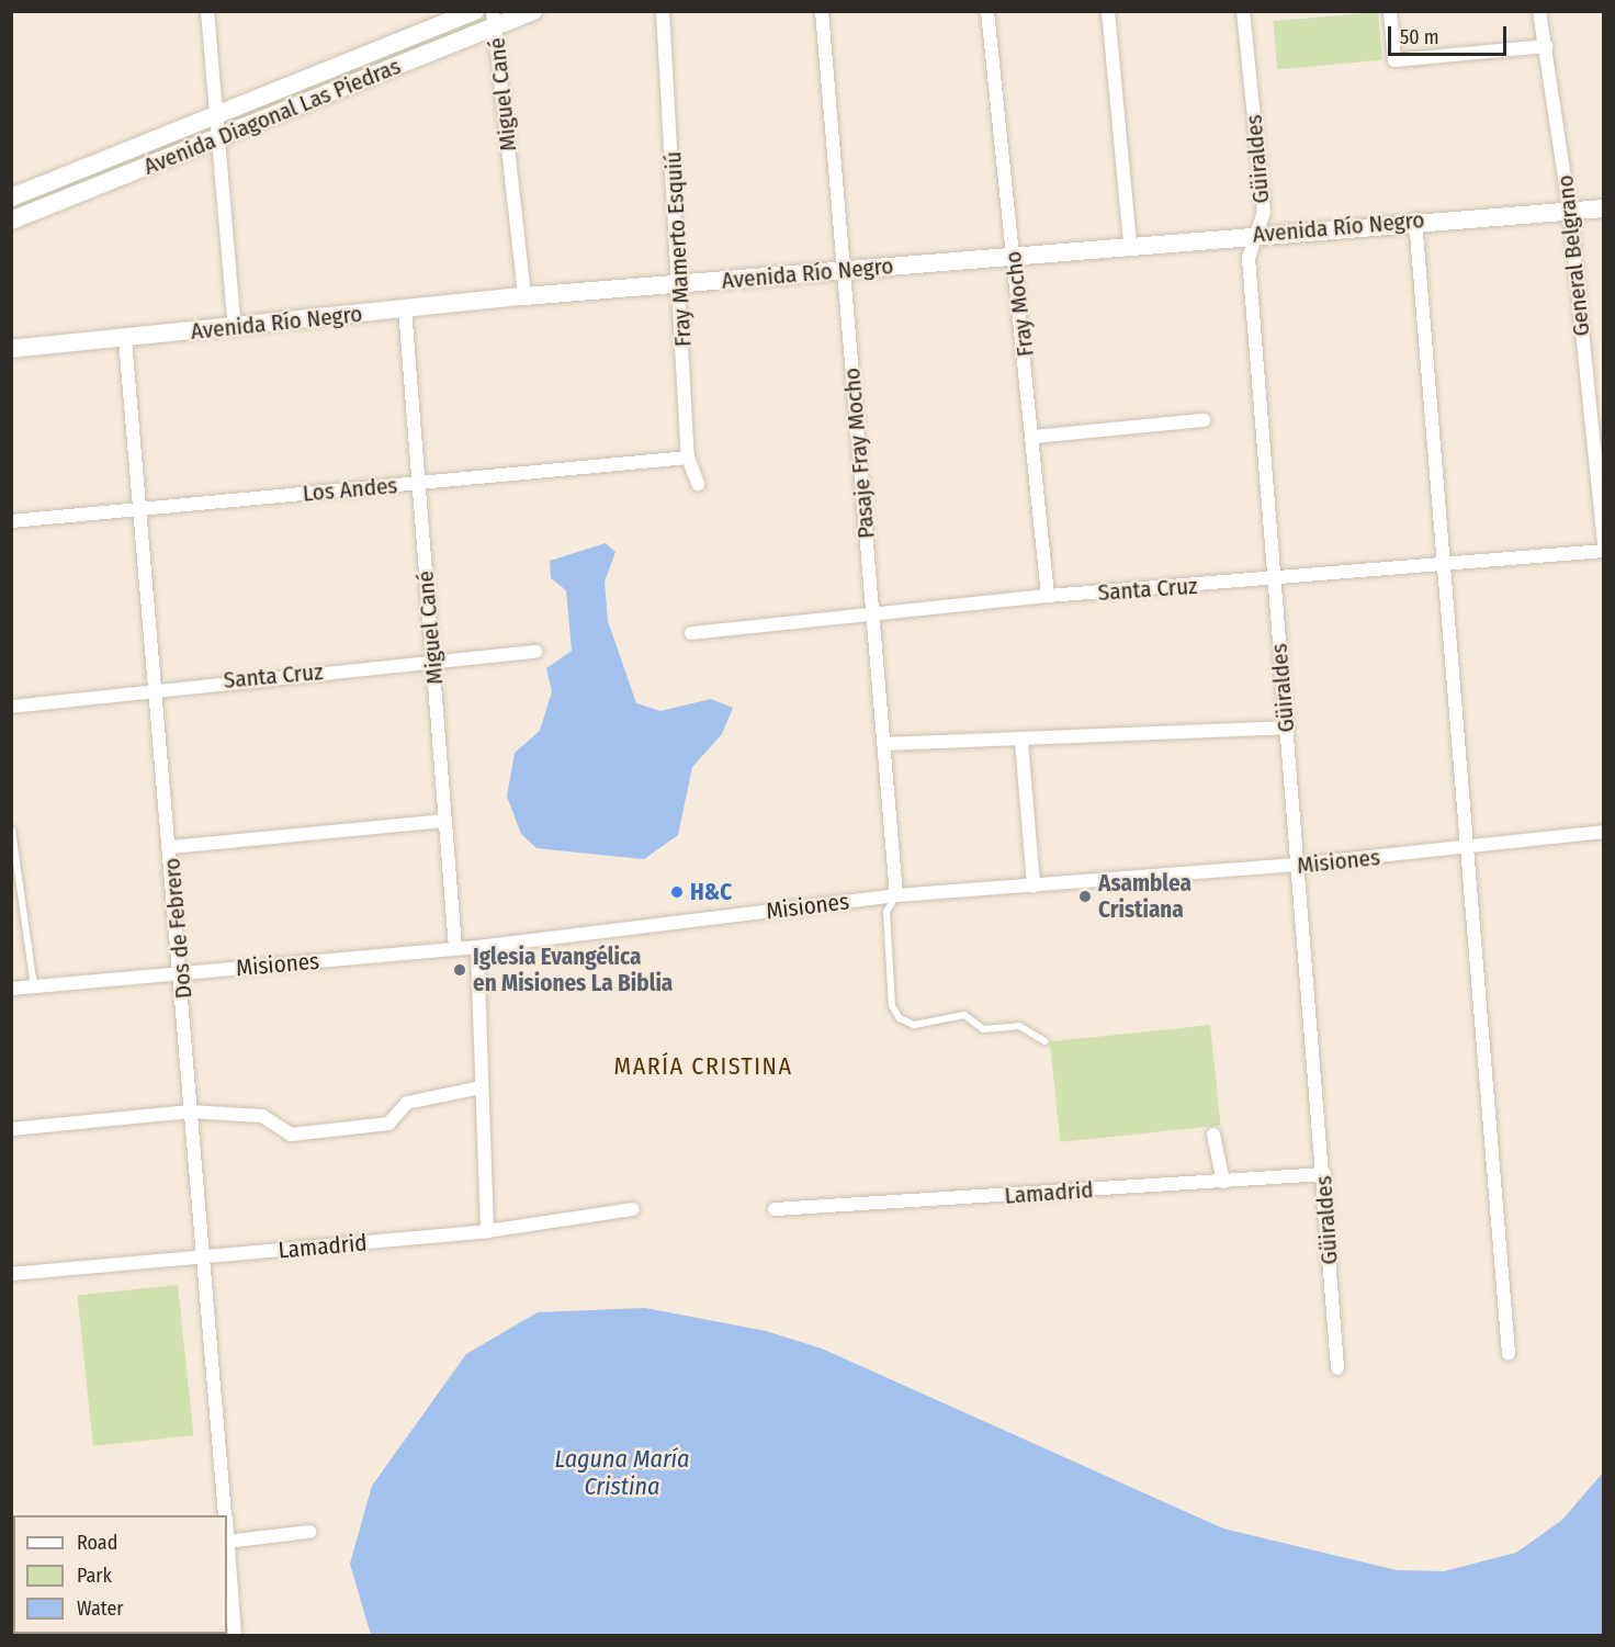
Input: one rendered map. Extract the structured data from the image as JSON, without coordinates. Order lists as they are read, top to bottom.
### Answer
{
  "streets": {
    "street": [
      "Miguel Cané",
      "Avenida Diagonal Las Piedras",
      "Güiraldes",
      "Avenida Río Negro",
      "Fray Mamerto Esquiú",
      "General Belgrano",
      "Fray Mocho",
      "Pasaje Fray Mocho",
      "Los Andes",
      "Santa Cruz",
      "Misiones",
      "Dos de Febrero",
      "Lamadrid"
    ]
  },
  "crossings": [
    ["Miguel Cané", "Avenida Diagonal Las Piedras"],
    ["Miguel Cané", "Avenida Río Negro"],
    ["Miguel Cané", "Los Andes"],
    ["Miguel Cané", "Santa Cruz"],
    ["Miguel Cané", "Misiones"],
    ["Güiraldes", "Avenida Río Negro"],
    ["Güiraldes", "Santa Cruz"],
    ["Güiraldes", "Misiones"],
    ["Güiraldes", "Lamadrid"],
    ["Avenida Río Negro", "Fray Mamerto Esquiú"],
    ["Avenida Río Negro", "General Belgrano"],
    ["Avenida Río Negro", "Fray Mocho"],
    ["Avenida Río Negro", "Pasaje Fray Mocho"],
    ["Avenida Río Negro", "Dos de Febrero"],
    ["Fray Mamerto Esquiú", "Los Andes"],
    ["Fray Mocho", "Santa Cruz"],
    ["Pasaje Fray Mocho", "Santa Cruz"],
    ["Pasaje Fray Mocho", "Misiones"],
    ["Los Andes", "Dos de Febrero"],
    ["Santa Cruz", "Dos de Febrero"],
    ["Misiones", "Dos de Febrero"],
    ["Dos de Febrero", "Lamadrid"]
  ],
  "districts": ["MARÍA CRISTINA"],
  "water": ["Laguna María Cristina"],
  "places": ["H&C", "Asamblea Cristiana", "Iglesia Evangélica en Misiones La Biblia"],
  "legend": ["Road", "Park", "Water"],
  "scale_bar": "50 m"
}
